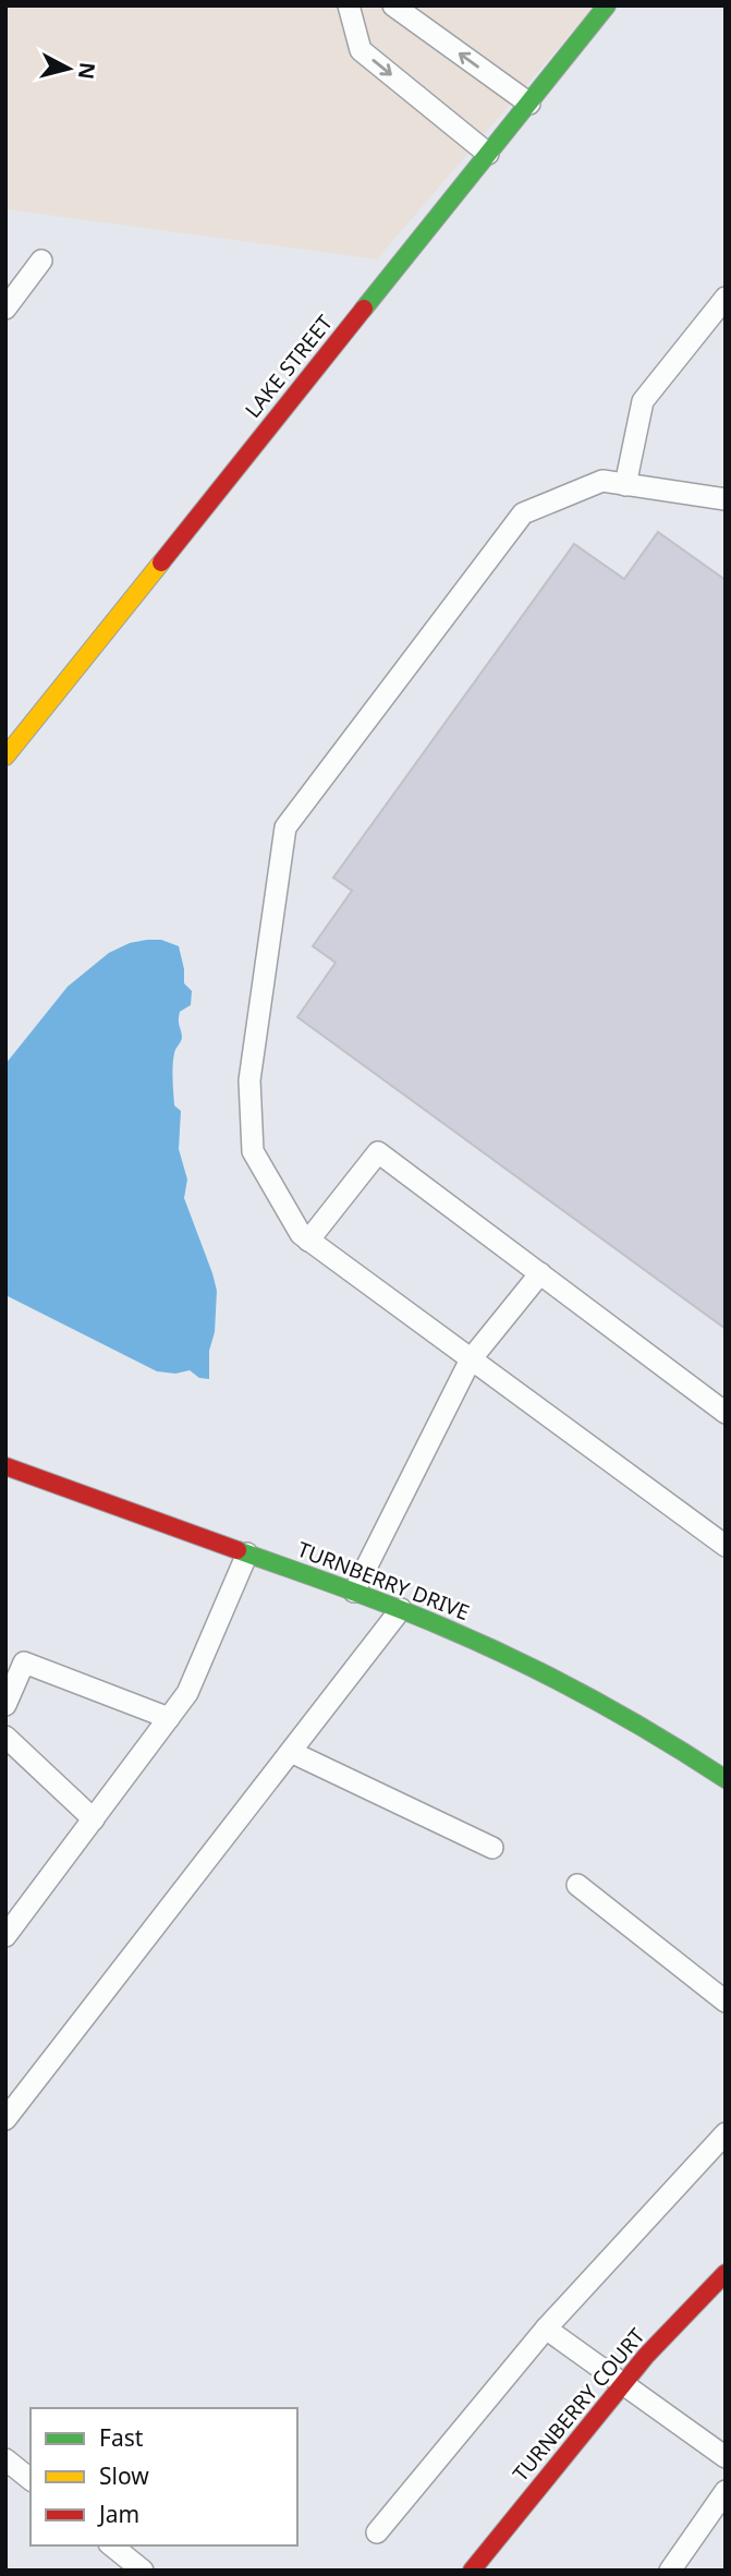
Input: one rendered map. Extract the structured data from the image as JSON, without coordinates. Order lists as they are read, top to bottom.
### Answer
{
  "streets": {
    "street": ["LAKE STREET", "TURNBERRY DRIVE", "TURNBERRY COURT"]
  },
  "legend": ["Fast", "Slow", "Jam"],
  "north": "right"
}
